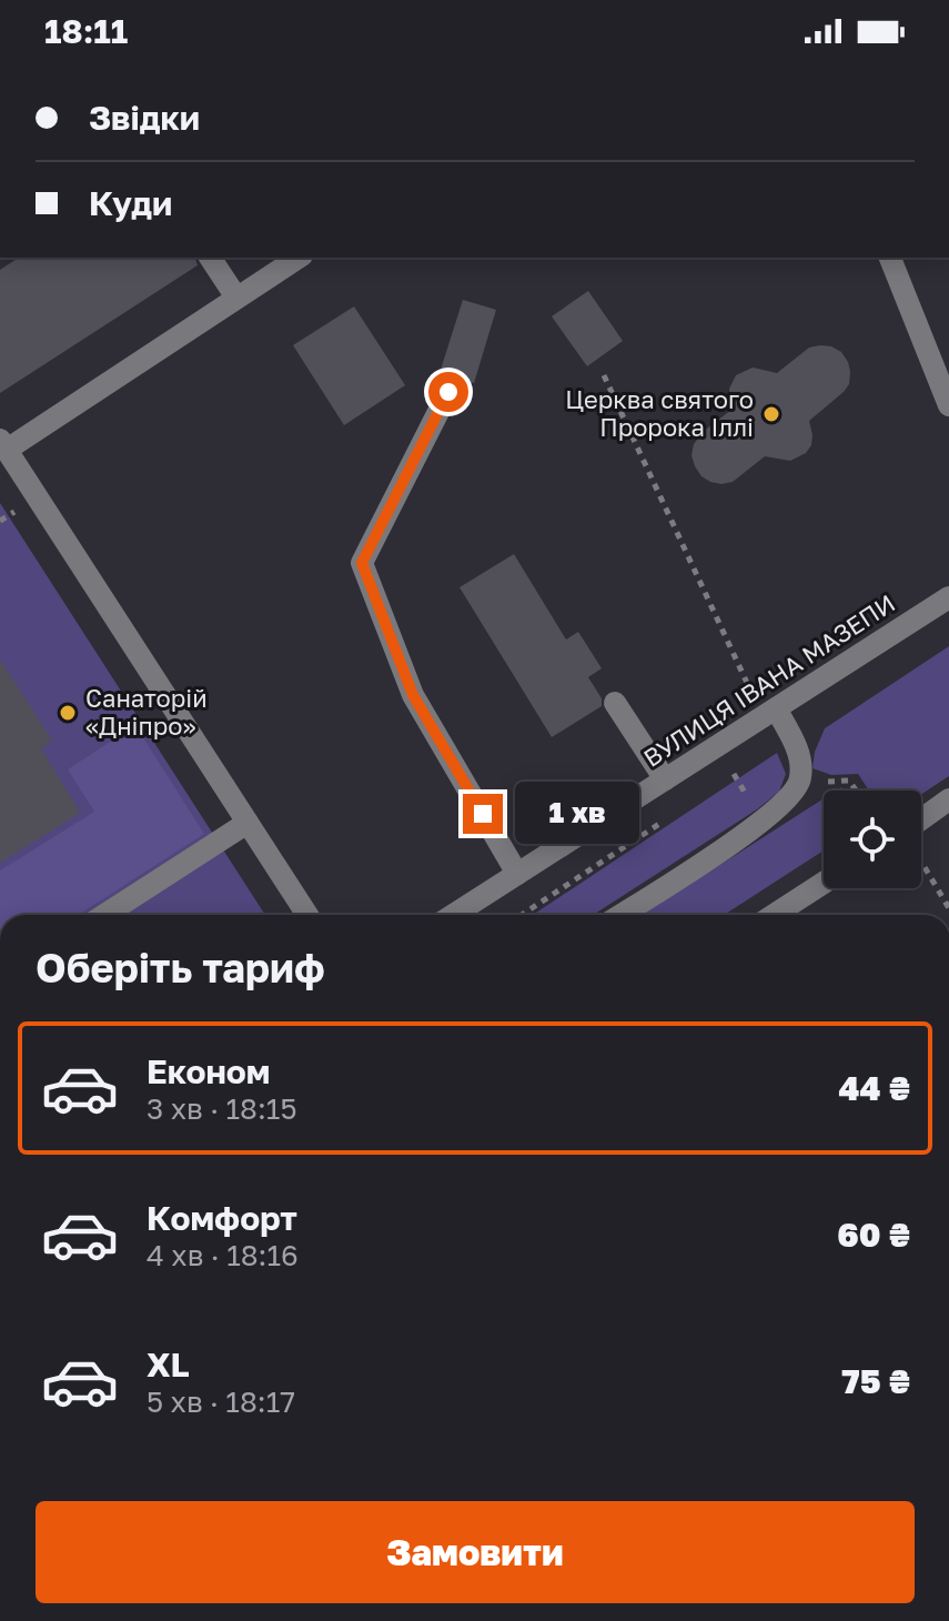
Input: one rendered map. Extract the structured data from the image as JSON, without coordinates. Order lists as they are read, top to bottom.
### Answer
{
  "streets": {
    "street": ["ВУЛИЦЯ ІВАНА МАЗЕПИ"]
  },
  "places": ["Церква святого Пророка Іллі", "Санаторій «Дніпро»"],
  "page": {
    "status": "18:11",
    "banner": ["Звідки", "Куди"],
    "bubble": "1 хв",
    "heading": "Оберіть тариф",
    "list": [
      {
        "name": "Економ",
        "note": "3 хв · 18:15",
        "value": "44 ₴"
      },
      {
        "name": "Комфорт",
        "note": "4 хв · 18:16",
        "value": "60 ₴"
      },
      {
        "name": "XL",
        "note": "5 хв · 18:17",
        "value": "75 ₴"
      }
    ],
    "buttons": "Замовити"
  }
}
